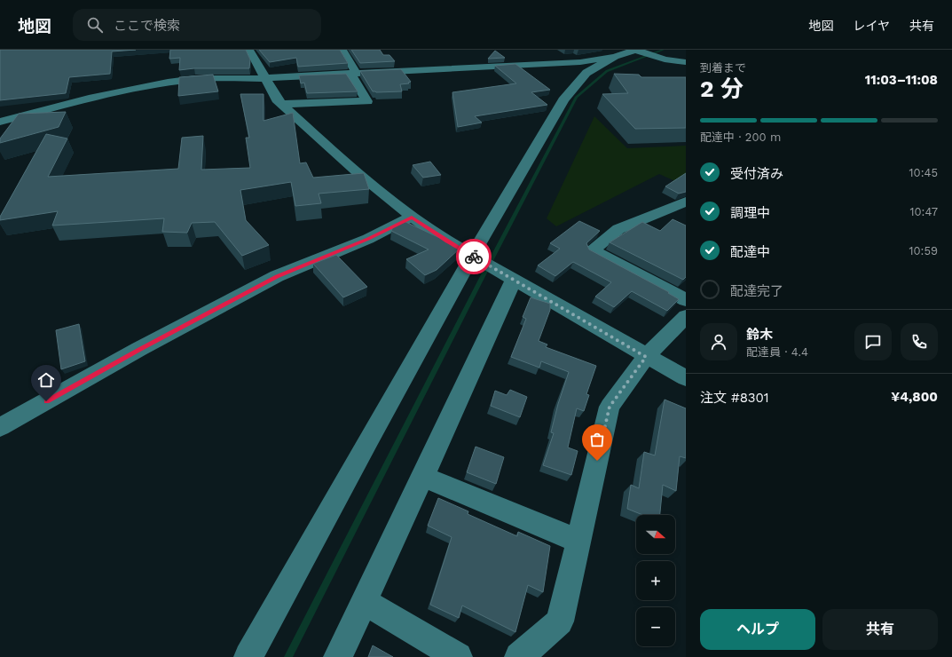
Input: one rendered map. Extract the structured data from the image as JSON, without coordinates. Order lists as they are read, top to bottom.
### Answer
{
  "north": "right",
  "page": {
    "header": "地図",
    "search": "ここで検索",
    "nav": ["地図", "レイヤ", "共有"],
    "heading": ["2 分", "到着まで", "11:03–11:08"],
    "panel": [
      "鈴木",
      "配達員 · 4.4",
      "注文 #8301",
      "¥4,800"
    ],
    "bar": "配達中 · 200 m",
    "list": [
      ["受付済み", "10:45"],
      ["調理中", "10:47"],
      ["配達中", "10:59"],
      "配達完了"
    ],
    "map_buttons": ["+", "−"],
    "buttons": ["ヘルプ", "共有"]
  }
}
